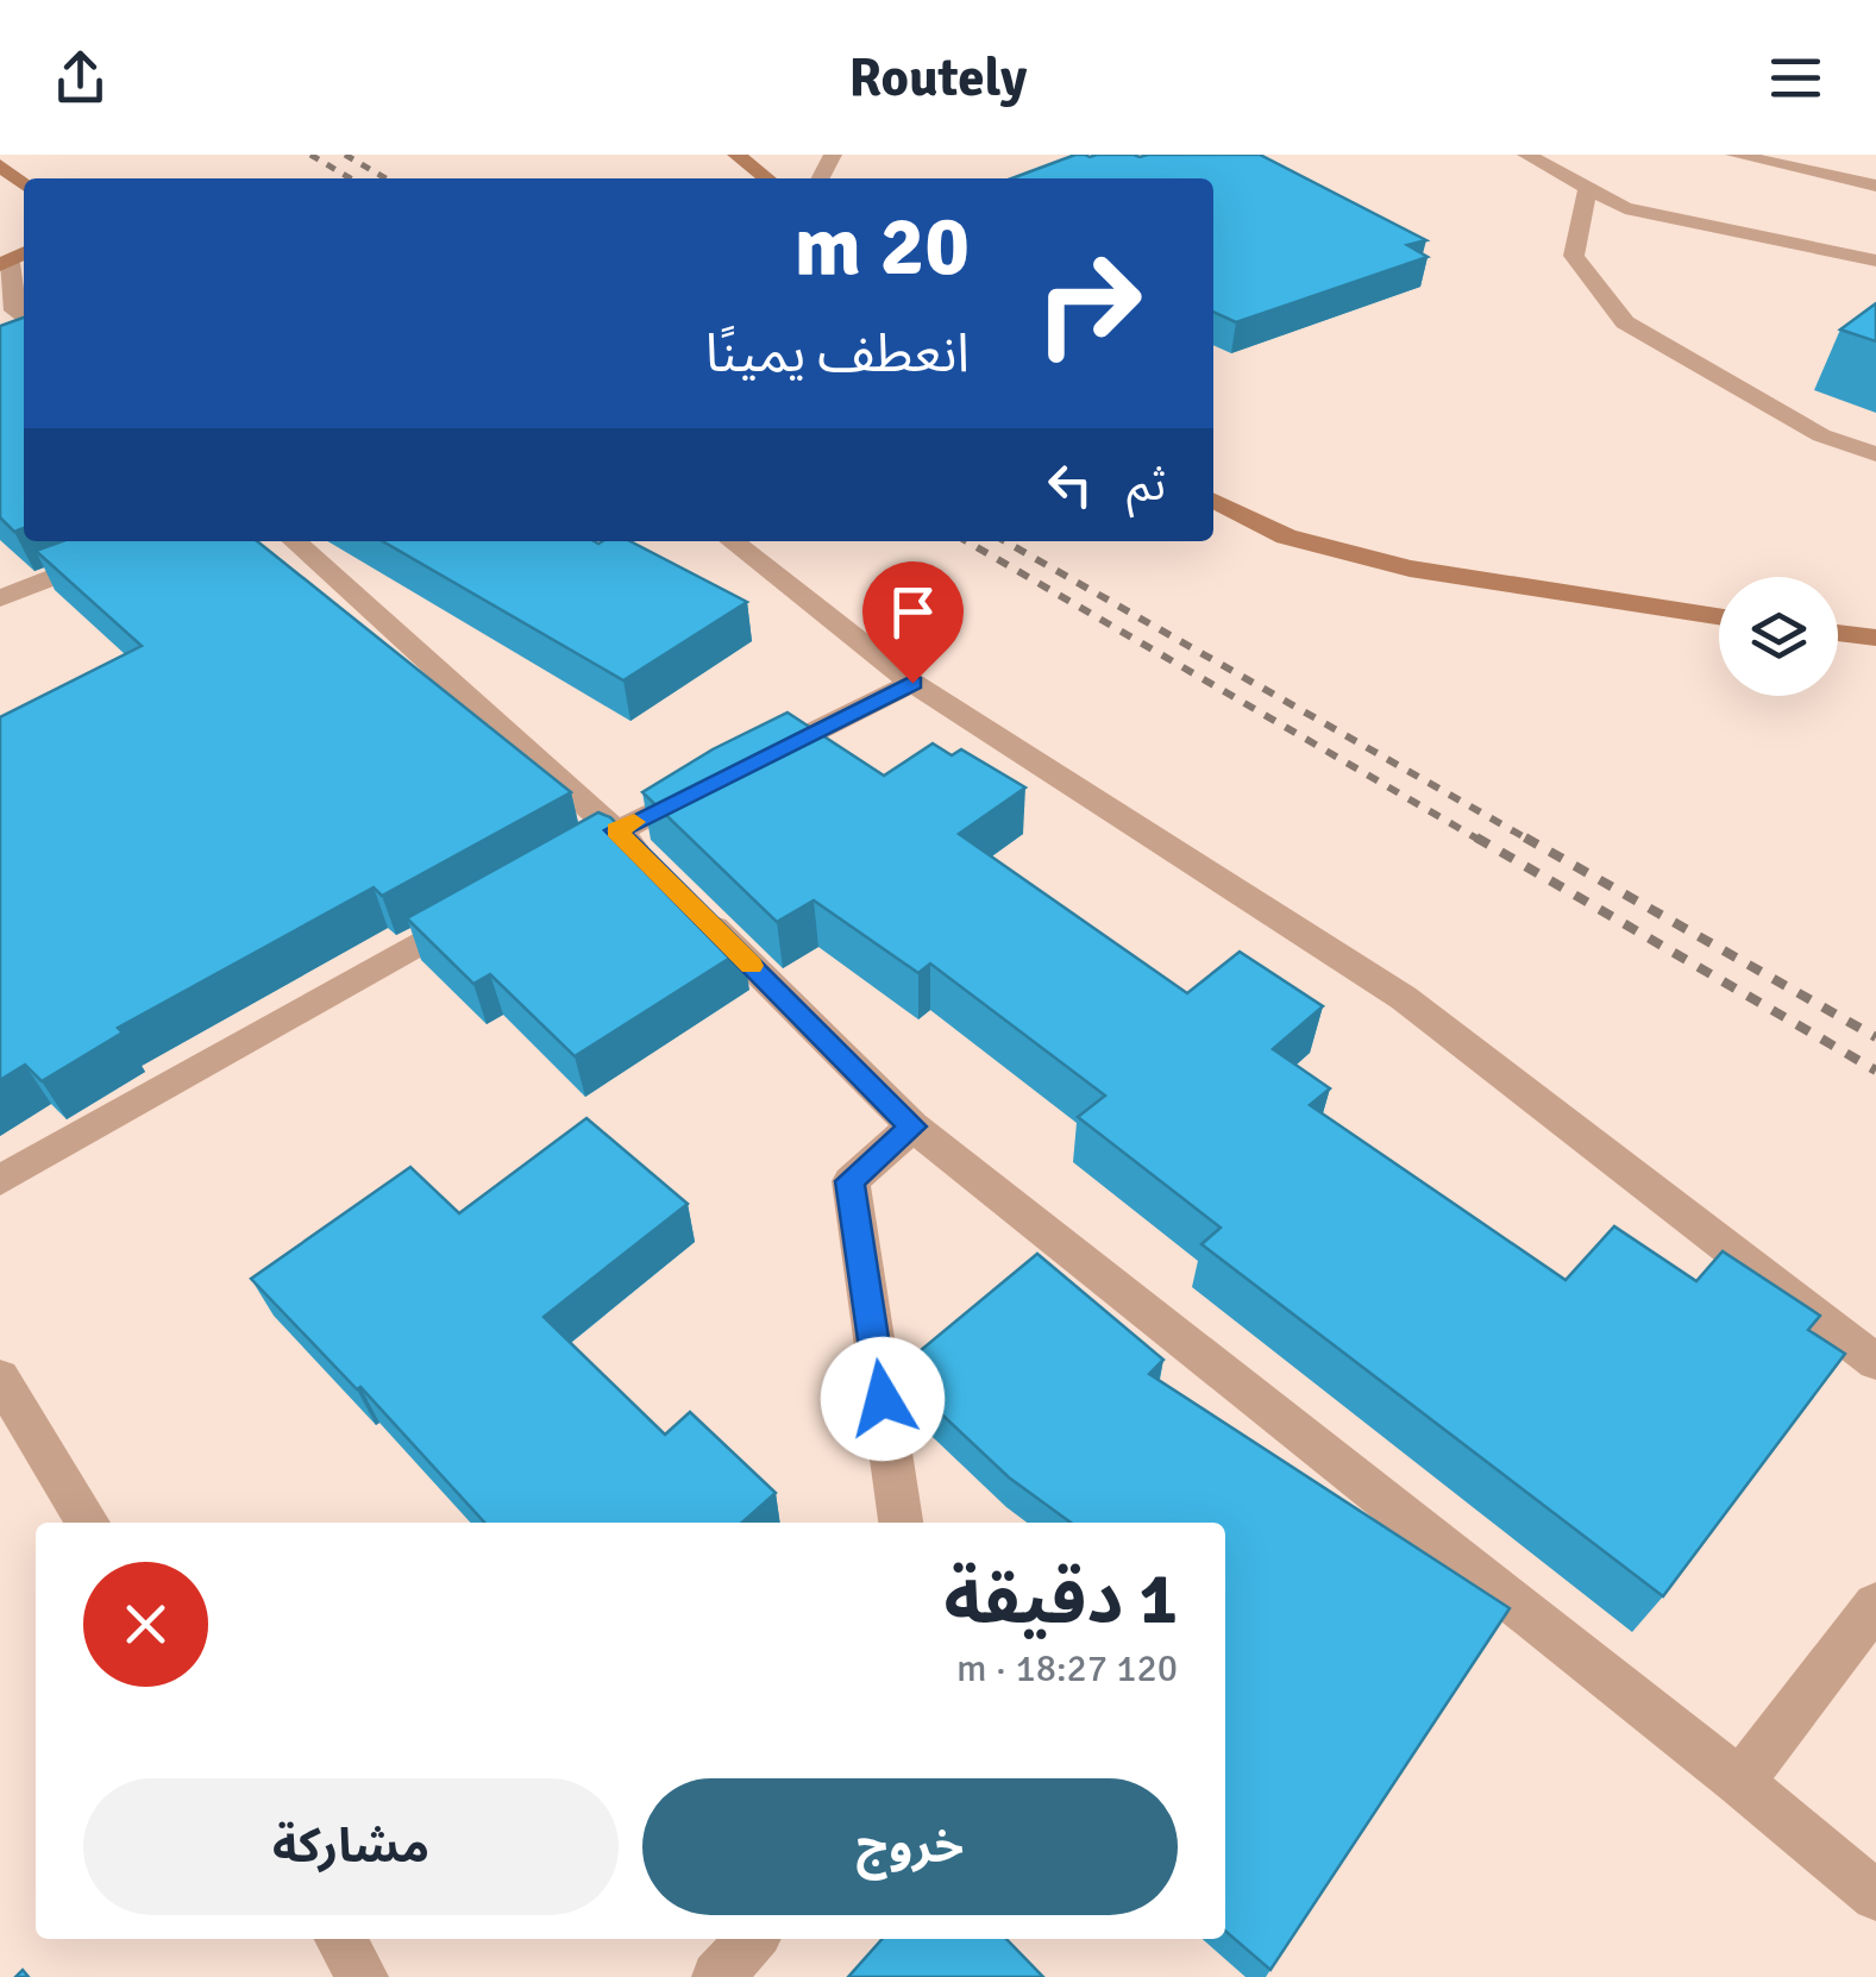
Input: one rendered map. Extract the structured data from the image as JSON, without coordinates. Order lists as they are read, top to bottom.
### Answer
{
  "page": {
    "header": "Routely",
    "turn": ["20 m", "انعطف يمينًا"],
    "then": "ثم",
    "heading": ["1 دقيقة", "120 m · 18:27"],
    "buttons": ["خروج", "مشاركة"]
  }
}
